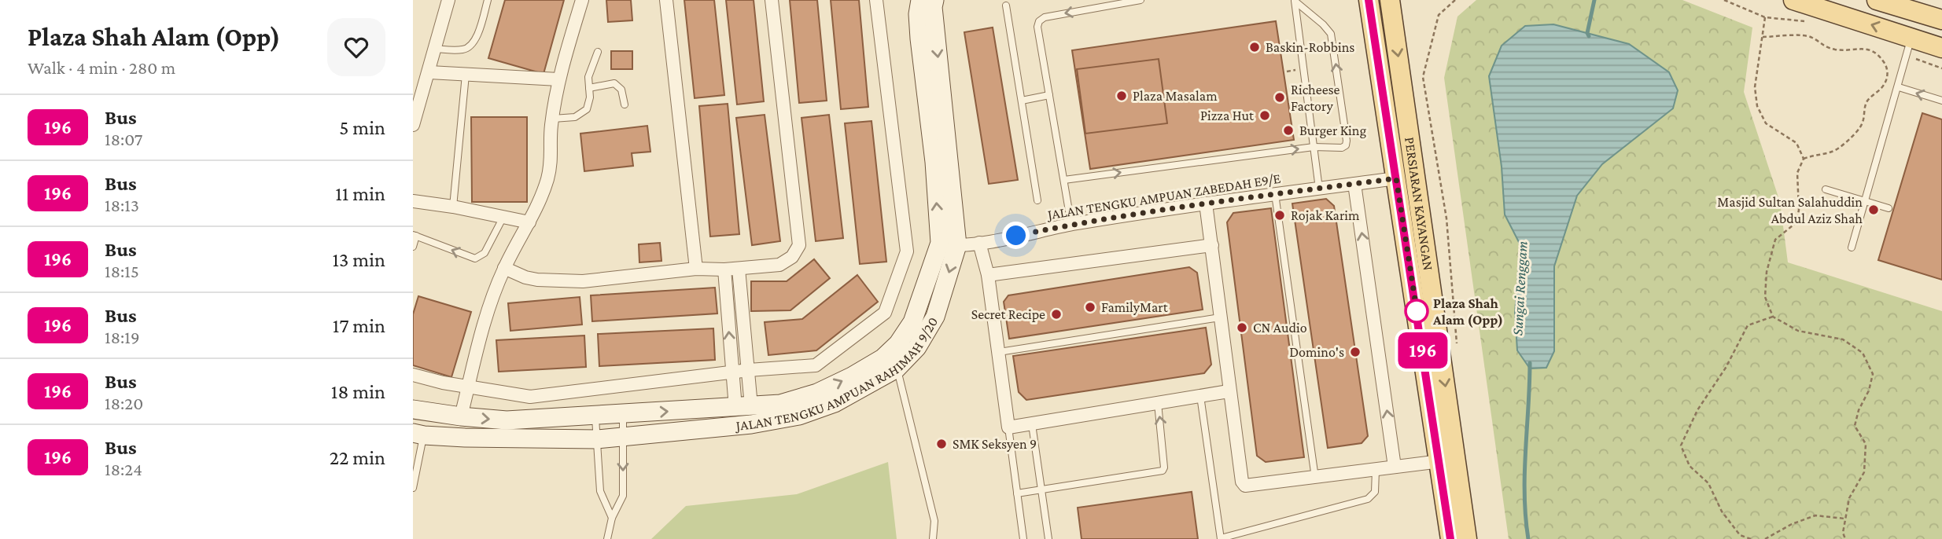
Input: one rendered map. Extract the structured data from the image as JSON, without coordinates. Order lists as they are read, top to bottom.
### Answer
{
  "streets": {
    "main road": ["PERSIARAN KAYANGAN"],
    "street": ["JALAN TENGKU AMPUAN ZABEDAH E9/E", "JALAN TENGKU AMPUAN RAHIMAH 9/20"]
  },
  "crossings": [
    ["JALAN TENGKU AMPUAN ZABEDAH E9/E", "PERSIARAN KAYANGAN"],
    ["JALAN TENGKU AMPUAN ZABEDAH E9/E", "JALAN TENGKU AMPUAN RAHIMAH 9/20"]
  ],
  "water": ["Sungai Renggam"],
  "places": [
    "Baskin-Robbins",
    "Plaza Masalam",
    "Richeese Factory",
    "Pizza Hut",
    "Burger King",
    "Masjid Sultan Salahuddin Abdul Aziz Shah",
    "Rojak Karim",
    "FamilyMart",
    "Plaza Shah Alam (Opp)",
    "Secret Recipe",
    "CN Audio",
    "Domino's",
    "SMK Seksyen 9"
  ],
  "lines": ["bus line 196"],
  "page": {
    "heading": ["Plaza Shah Alam (Opp)", "Walk · 4 min · 280 m"],
    "on_map": "196",
    "list": [
      {
        "mark": "196",
        "name": "Bus",
        "note": "18:07",
        "value": "5 min"
      },
      {
        "mark": "196",
        "name": "Bus",
        "note": "18:13",
        "value": "11 min"
      },
      {
        "mark": "196",
        "name": "Bus",
        "note": "18:15",
        "value": "13 min"
      },
      {
        "mark": "196",
        "name": "Bus",
        "note": "18:19",
        "value": "17 min"
      },
      {
        "mark": "196",
        "name": "Bus",
        "note": "18:20",
        "value": "18 min"
      },
      {
        "mark": "196",
        "name": "Bus",
        "note": "18:24",
        "value": "22 min"
      }
    ]
  }
}
